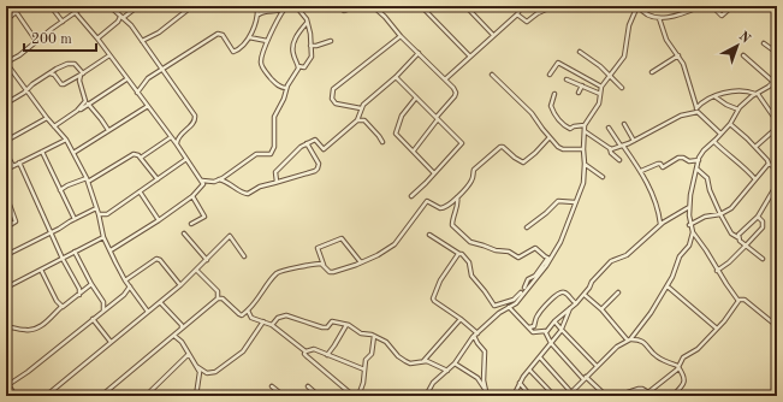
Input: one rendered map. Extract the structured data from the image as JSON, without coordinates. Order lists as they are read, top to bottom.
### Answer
{
  "scale_bar": "200 m",
  "north": "top right"
}
